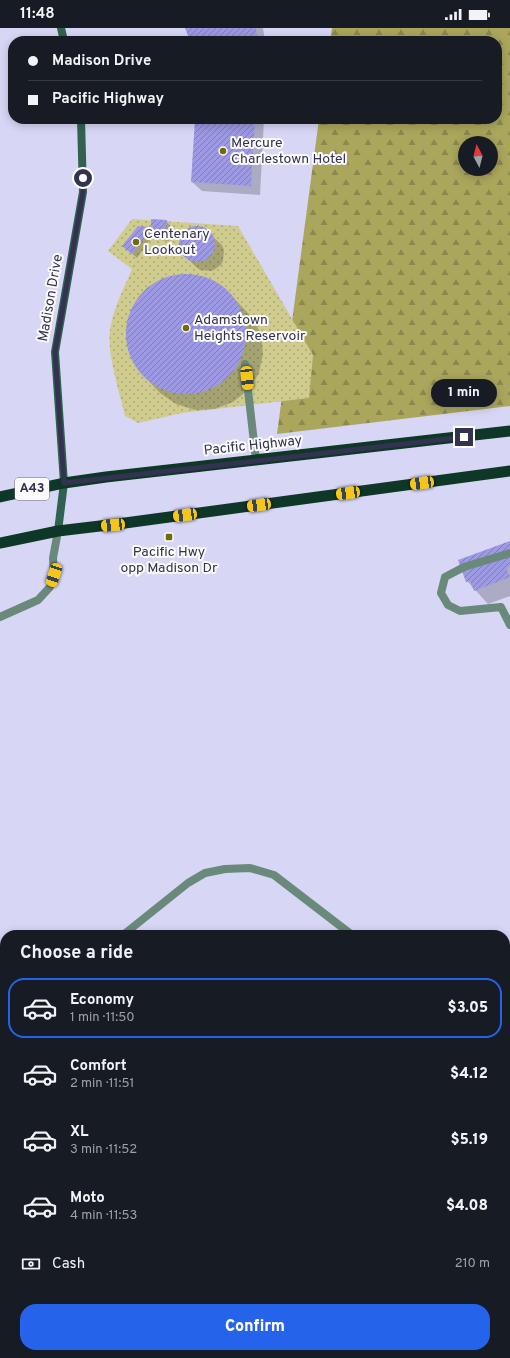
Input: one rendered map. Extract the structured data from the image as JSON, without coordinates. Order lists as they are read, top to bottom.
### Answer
{
  "streets": {
    "highway": ["Pacific Highway", "A43"],
    "main road": ["Madison Drive"]
  },
  "crossings": [
    ["Madison Drive", "Pacific Highway"]
  ],
  "places": {
    "other": ["Mercure Charlestown Hotel", "Centenary Lookout", "Adamstown Heights Reservoir"],
    "transit": ["Pacific Hwy opp Madison Dr"]
  },
  "north": "top",
  "page": {
    "status": "11:48",
    "banner": ["Madison Drive", "Pacific Highway"],
    "bubble": "1 min",
    "heading": "Choose a ride",
    "list": [
      {
        "name": "Economy",
        "note": "1 min · 11:50",
        "value": "$3.05"
      },
      {
        "name": "Comfort",
        "note": "2 min · 11:51",
        "value": "$4.12"
      },
      {
        "name": "XL",
        "note": "3 min · 11:52",
        "value": "$5.19"
      },
      {
        "name": "Moto",
        "note": "4 min · 11:53",
        "value": "$4.08"
      }
    ],
    "pay": ["Cash", "210 m"],
    "buttons": "Confirm"
  }
}
